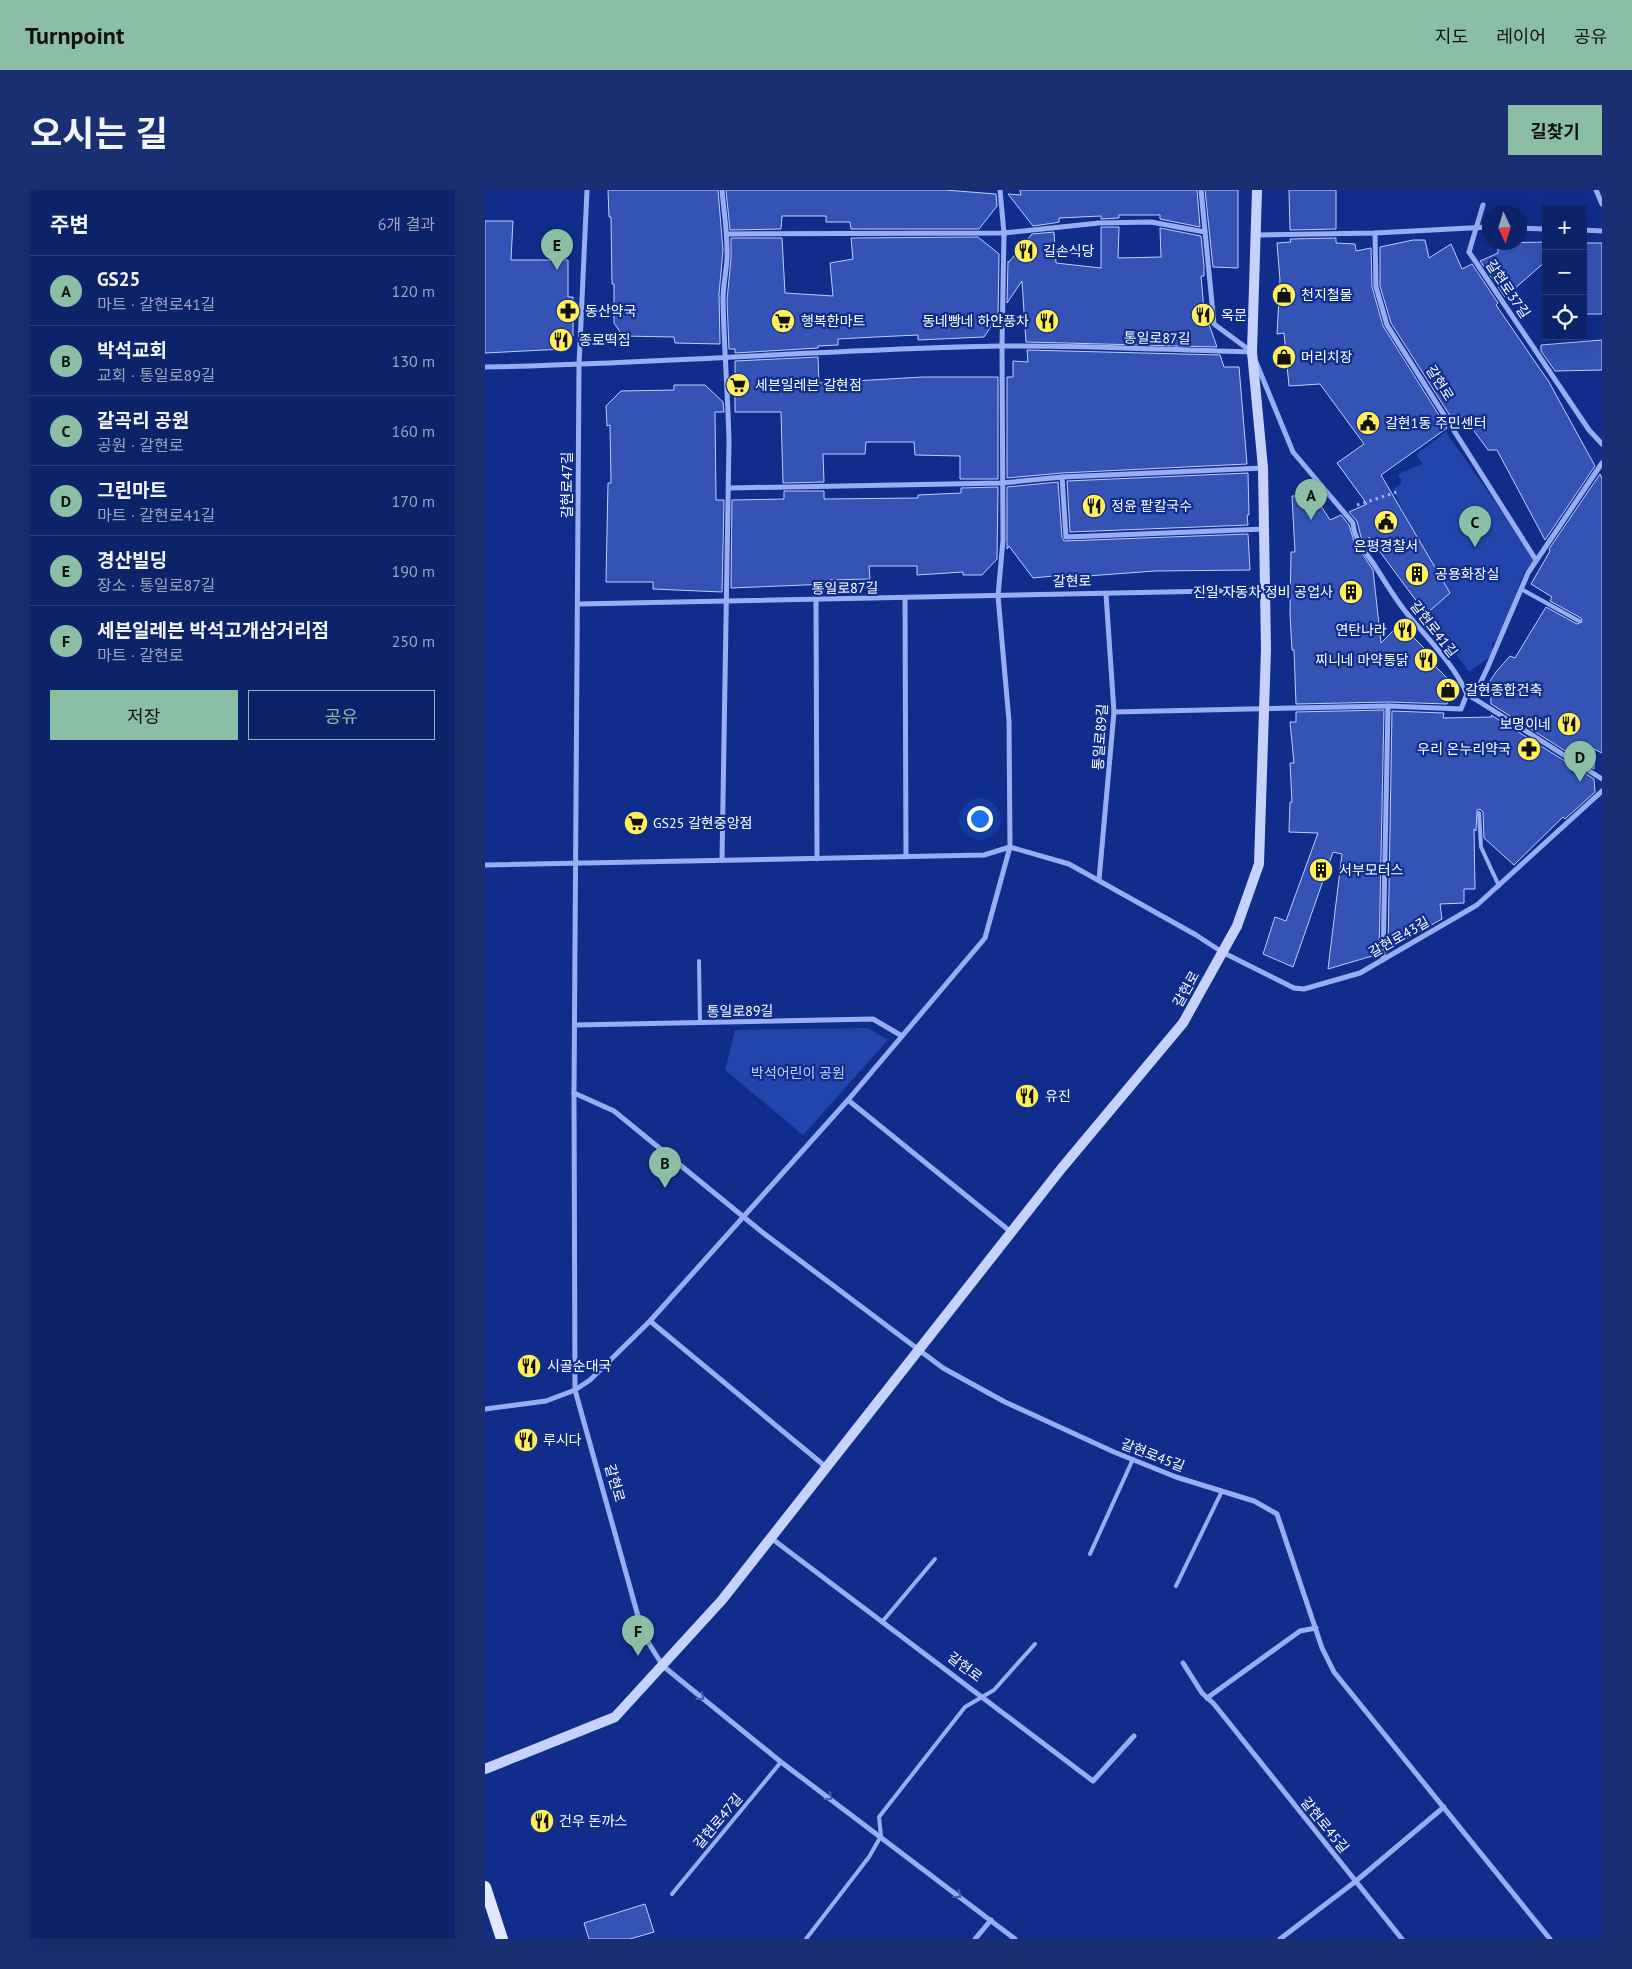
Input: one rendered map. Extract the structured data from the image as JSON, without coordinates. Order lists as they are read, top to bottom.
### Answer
{
  "streets": {
    "main road": ["갈현로"],
    "street": [
      "갈현로37길",
      "통일로87길",
      "갈현로47길",
      "갈현로41길",
      "통일로89길",
      "갈현로43길",
      "갈현로45길"
    ]
  },
  "crossings": [
    ["통일로87길", "갈현로"],
    ["통일로87길", "갈현로47길"],
    ["통일로87길", "갈현로41길"],
    ["갈현로", "갈현로41길"],
    ["갈현로", "통일로89길"],
    ["갈현로", "갈현로43길"],
    ["갈현로", "갈현로45길"]
  ],
  "parks": ["박석어린이 공원"],
  "places": {
    "restaurant": [
      "길손식당",
      "옥문",
      "동네빵네 하얀풍차",
      "종로떡집",
      "정윤 팥칼국수",
      "연탄나라",
      "찌니네 마약통닭",
      "보명이네",
      "유진",
      "시골순대국",
      "루시다",
      "건우 돈까스"
    ],
    "shop": ["천지철물", "머리치장", "갈현종합건축"],
    "pharmacy": ["동산약국", "우리 온누리약국"],
    "supermarket": ["행복한마트", "세븐일레븐 갈현점", "GS25 갈현중앙점"],
    "public building": ["갈현1동 주민센터", "은평경찰서"],
    "building": ["공용화장실", "진일 자동차 정비 공업사", "서부모터스"]
  },
  "north": "bottom",
  "page": {
    "header": "Turnpoint",
    "nav": ["지도", "레이어", "공유"],
    "title": "오시는 길",
    "buttons": [
      "길찾기",
      ["저장", "공유"]
    ],
    "heading": ["주변", "6개 결과"],
    "map_buttons": ["+", "−"],
    "pins": [
      "E",
      "A",
      "C",
      "D",
      "B",
      "F"
    ],
    "list": [
      {
        "mark": "A",
        "name": "GS25",
        "note": "마트 · 갈현로41길",
        "value": "120 m"
      },
      {
        "mark": "B",
        "name": "박석교회",
        "note": "교회 · 통일로89길",
        "value": "130 m"
      },
      {
        "mark": "C",
        "name": "갈곡리 공원",
        "note": "공원 · 갈현로",
        "value": "160 m"
      },
      {
        "mark": "D",
        "name": "그린마트",
        "note": "마트 · 갈현로41길",
        "value": "170 m"
      },
      {
        "mark": "E",
        "name": "경산빌딩",
        "note": "장소 · 통일로87길",
        "value": "190 m"
      },
      {
        "mark": "F",
        "name": "세븐일레븐 박석고개삼거리점",
        "note": "마트 · 갈현로",
        "value": "250 m"
      }
    ]
  }
}
